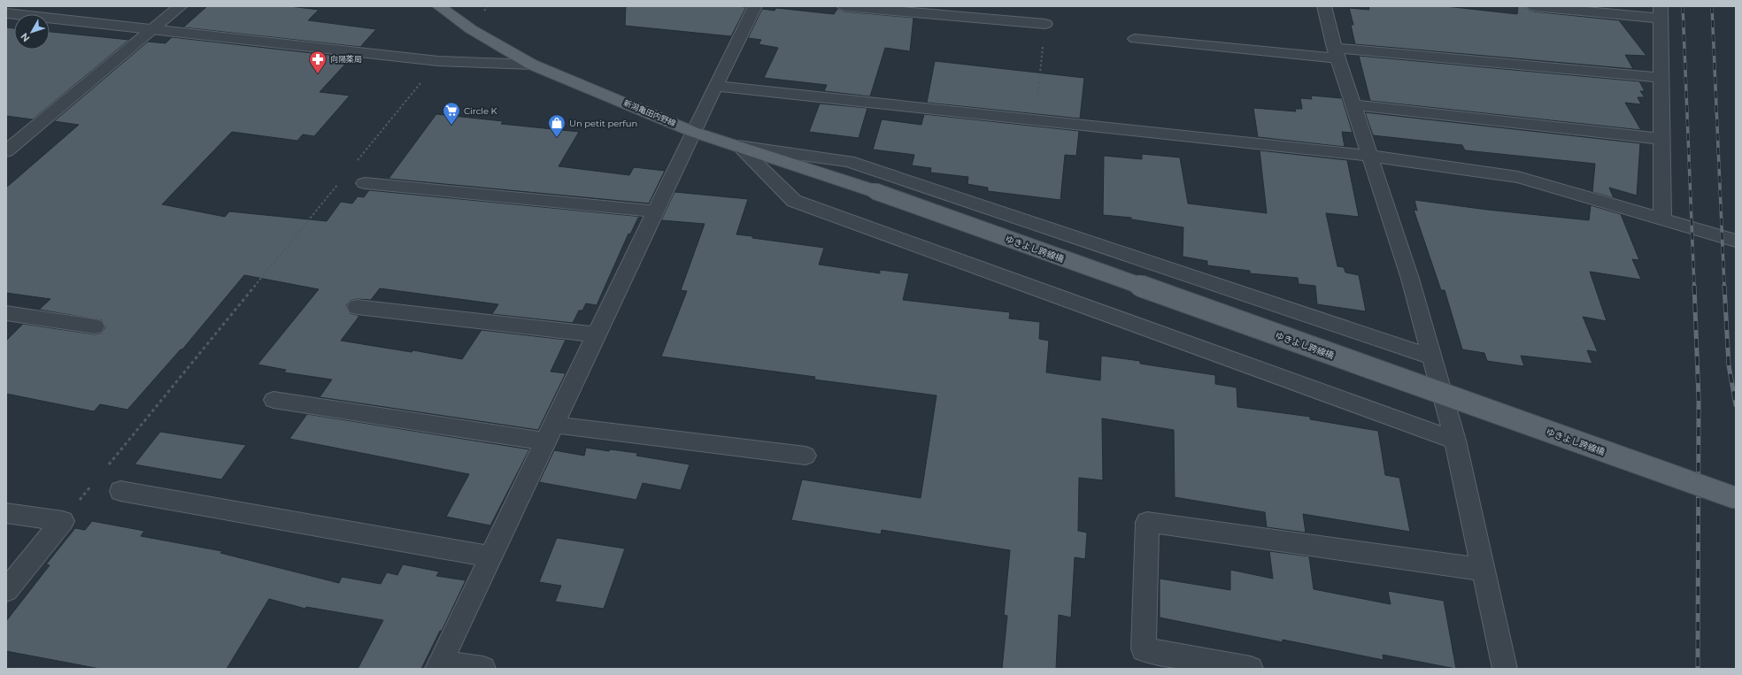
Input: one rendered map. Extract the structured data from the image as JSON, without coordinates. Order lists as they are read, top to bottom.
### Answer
{
  "streets": {
    "main road": ["新潟亀田内野線", "ゆきよし跨線橋"]
  },
  "crossings": [
    ["新潟亀田内野線", "ゆきよし跨線橋"]
  ],
  "places": {
    "pharmacy": ["向陽薬局"],
    "supermarket": ["Circle K"],
    "shop": ["Un petit perfun"]
  },
  "north": "bottom left"
}
